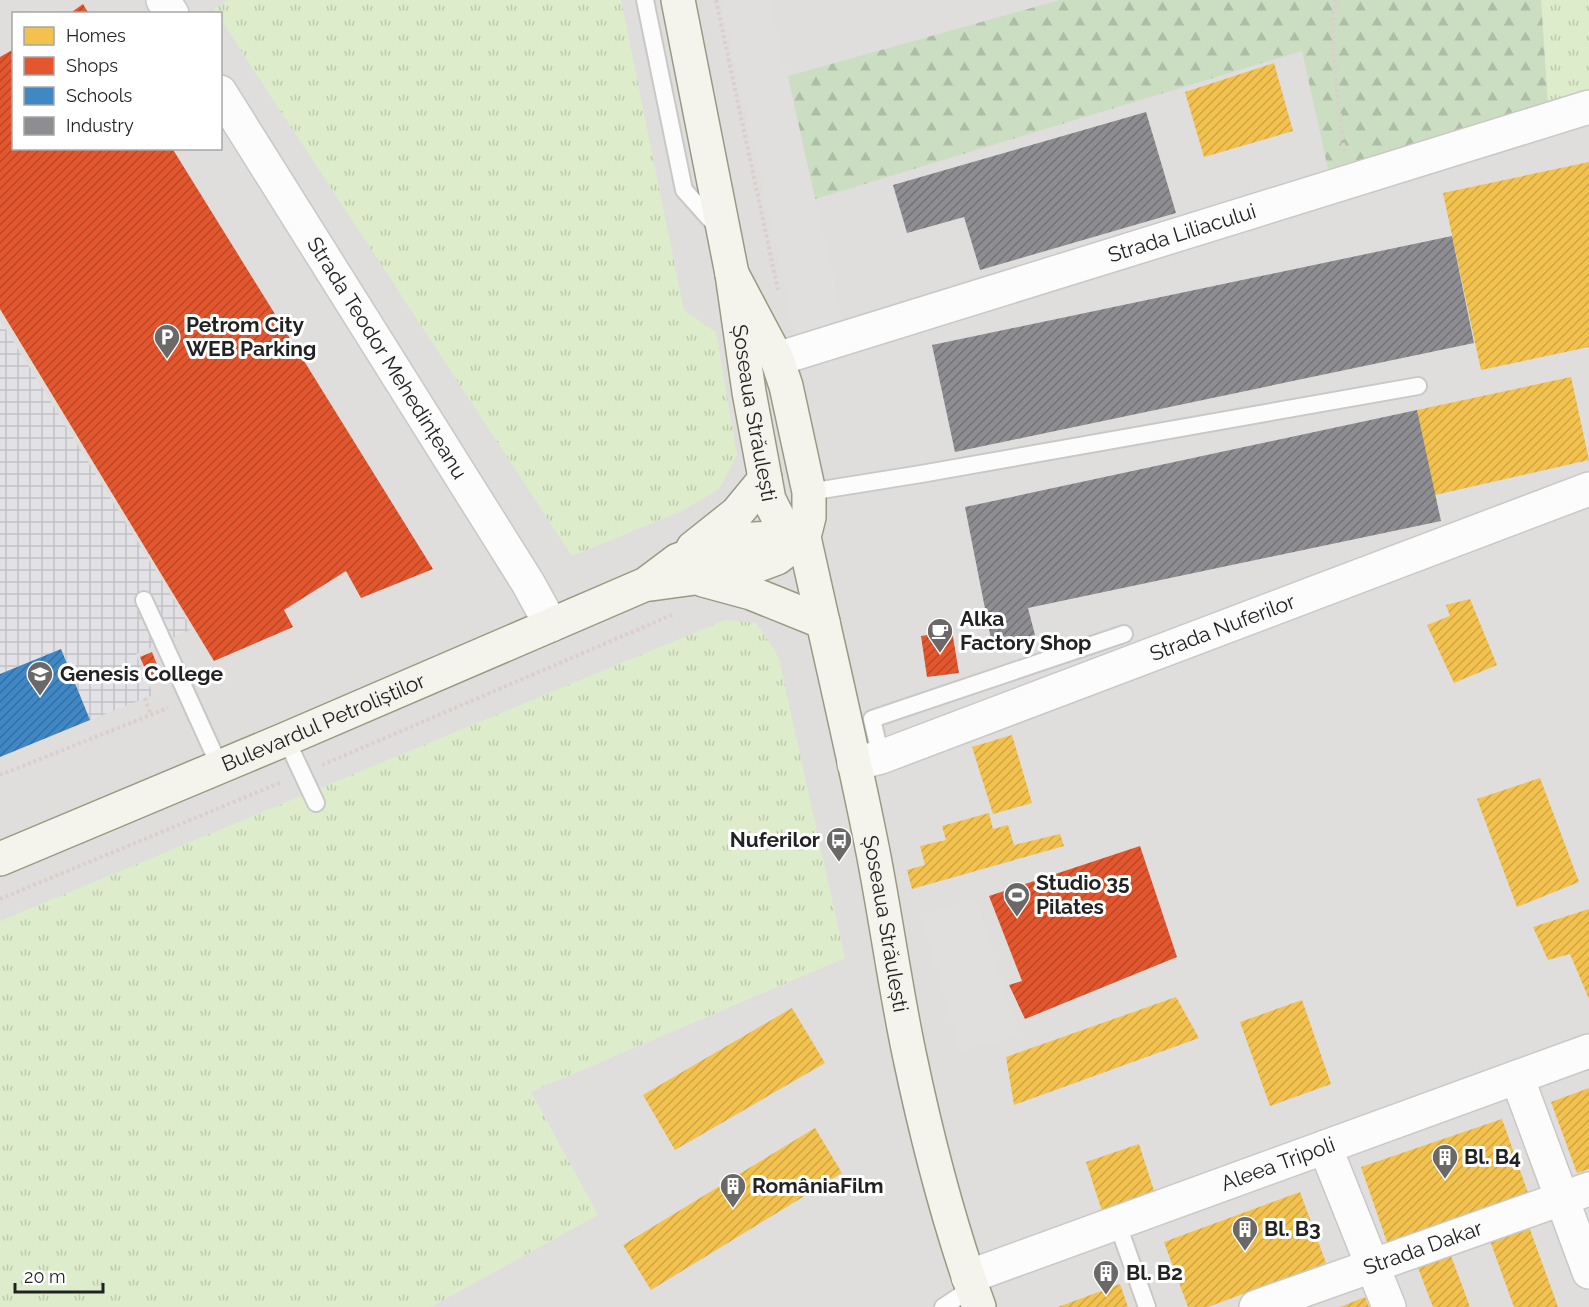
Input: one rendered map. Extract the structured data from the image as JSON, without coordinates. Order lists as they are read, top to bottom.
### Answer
{
  "streets": {
    "street": [
      "Strada Liliacului",
      "Strada Teodor Mehedințeanu",
      "Șoseaua Străulești",
      "Strada Nuferilor",
      "Bulevardul Petroliștilor",
      "Aleea Tripoli",
      "Strada Dakar"
    ]
  },
  "crossings": [
    ["Strada Liliacului", "Șoseaua Străulești"],
    ["Strada Teodor Mehedințeanu", "Bulevardul Petroliștilor"],
    ["Șoseaua Străulești", "Strada Nuferilor"],
    ["Șoseaua Străulești", "Bulevardul Petroliștilor"],
    ["Șoseaua Străulești", "Aleea Tripoli"]
  ],
  "places": {
    "parking": ["Petrom City WEB Parking"],
    "cafe": ["Alka Factory Shop"],
    "school or university": ["Genesis College"],
    "bus stop": ["Nuferilor"],
    "sports": ["Studio 35 Pilates"],
    "building": [
      "Bl. B4",
      "RomâniaFilm",
      "Bl. B3",
      "Bl. B2"
    ]
  },
  "legend": [
    "Homes",
    "Shops",
    "Schools",
    "Industry"
  ],
  "scale_bar": "20 m"
}
